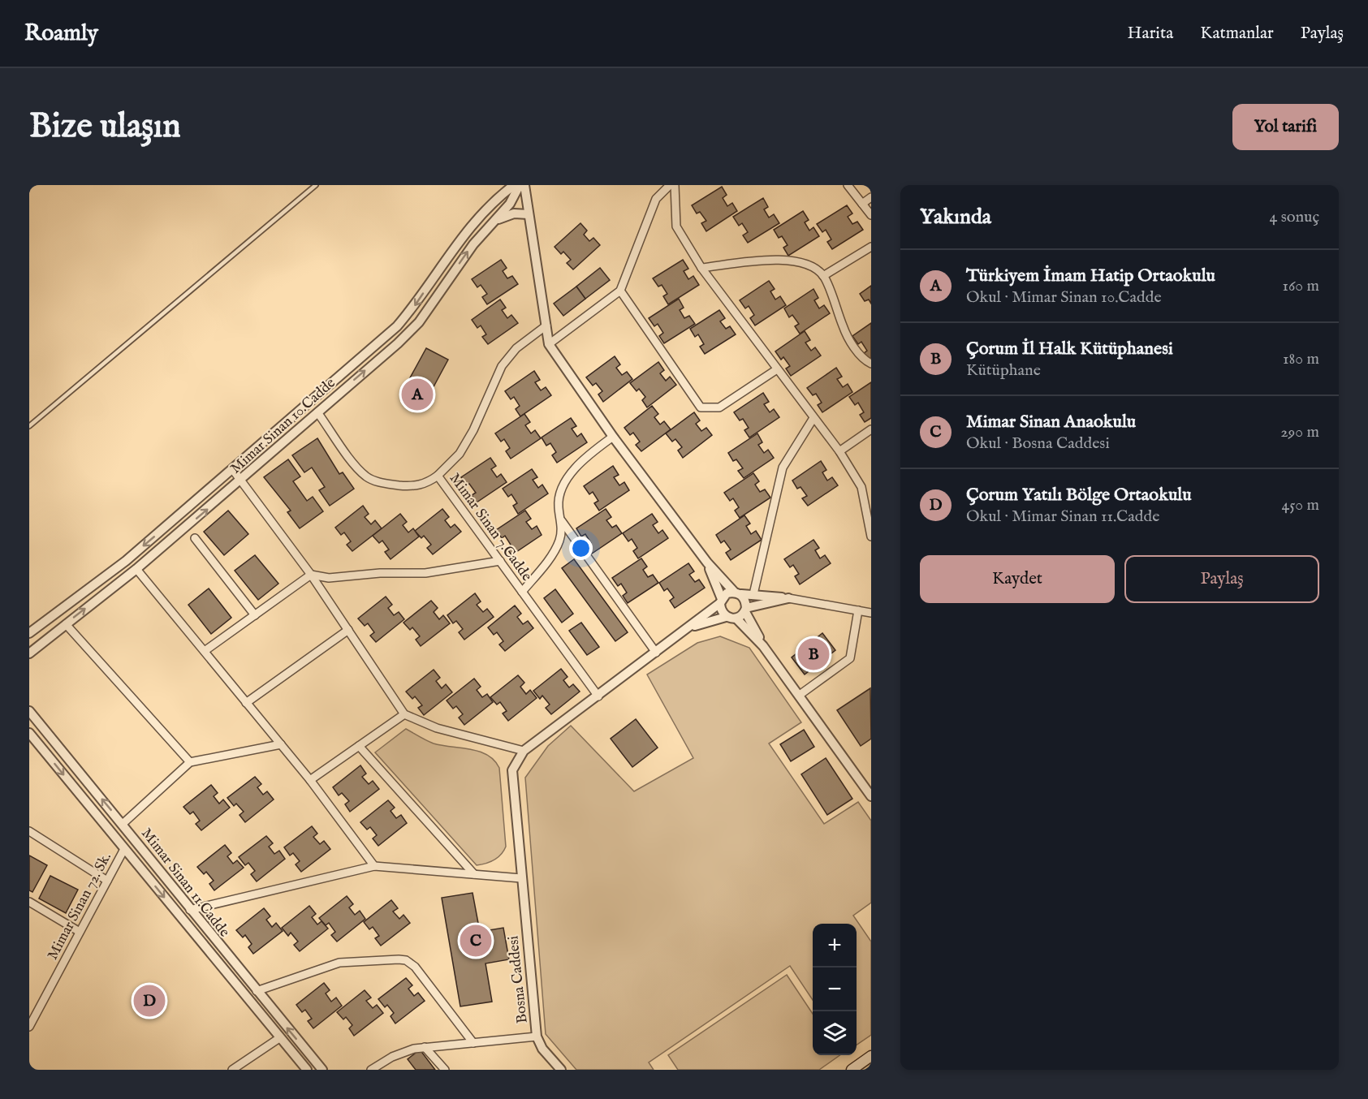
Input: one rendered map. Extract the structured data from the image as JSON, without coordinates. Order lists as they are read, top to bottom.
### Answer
{
  "streets": {
    "street": [
      "Mimar Sinan 10.Cadde",
      "Mimar Sinan 7.Cadde",
      "Mimar Sinan 11.Cadde",
      "Mimar Sinan 72. Sk.",
      "Bosna Caddesi"
    ]
  },
  "crossings": [
    ["Mimar Sinan 10.Cadde", "Mimar Sinan 7.Cadde"],
    ["Mimar Sinan 11.Cadde", "Mimar Sinan 72. Sk."]
  ],
  "page": {
    "header": "Roamly",
    "nav": ["Harita", "Katmanlar", "Paylaş"],
    "buttons": [
      "Yol tarifi",
      ["Kaydet", "Paylaş"]
    ],
    "title": "Bize ulaşın",
    "heading": ["Yakında", "4 sonuç"],
    "list": [
      {
        "mark": "A",
        "name": "Türkiyem İmam Hatip Ortaokulu",
        "note": "Okul · Mimar Sinan 10.Cadde",
        "value": "160 m"
      },
      {
        "mark": "B",
        "name": "Çorum İl Halk Kütüphanesi",
        "note": "Kütüphane",
        "value": "180 m"
      },
      {
        "mark": "C",
        "name": "Mimar Sinan Anaokulu",
        "note": "Okul · Bosna Caddesi",
        "value": "290 m"
      },
      {
        "mark": "D",
        "name": "Çorum Yatılı Bölge Ortaokulu",
        "note": "Okul · Mimar Sinan 11.Cadde",
        "value": "450 m"
      }
    ],
    "pins": [
      "A",
      "B",
      "C",
      "D"
    ],
    "map_buttons": ["+", "−"]
  }
}
